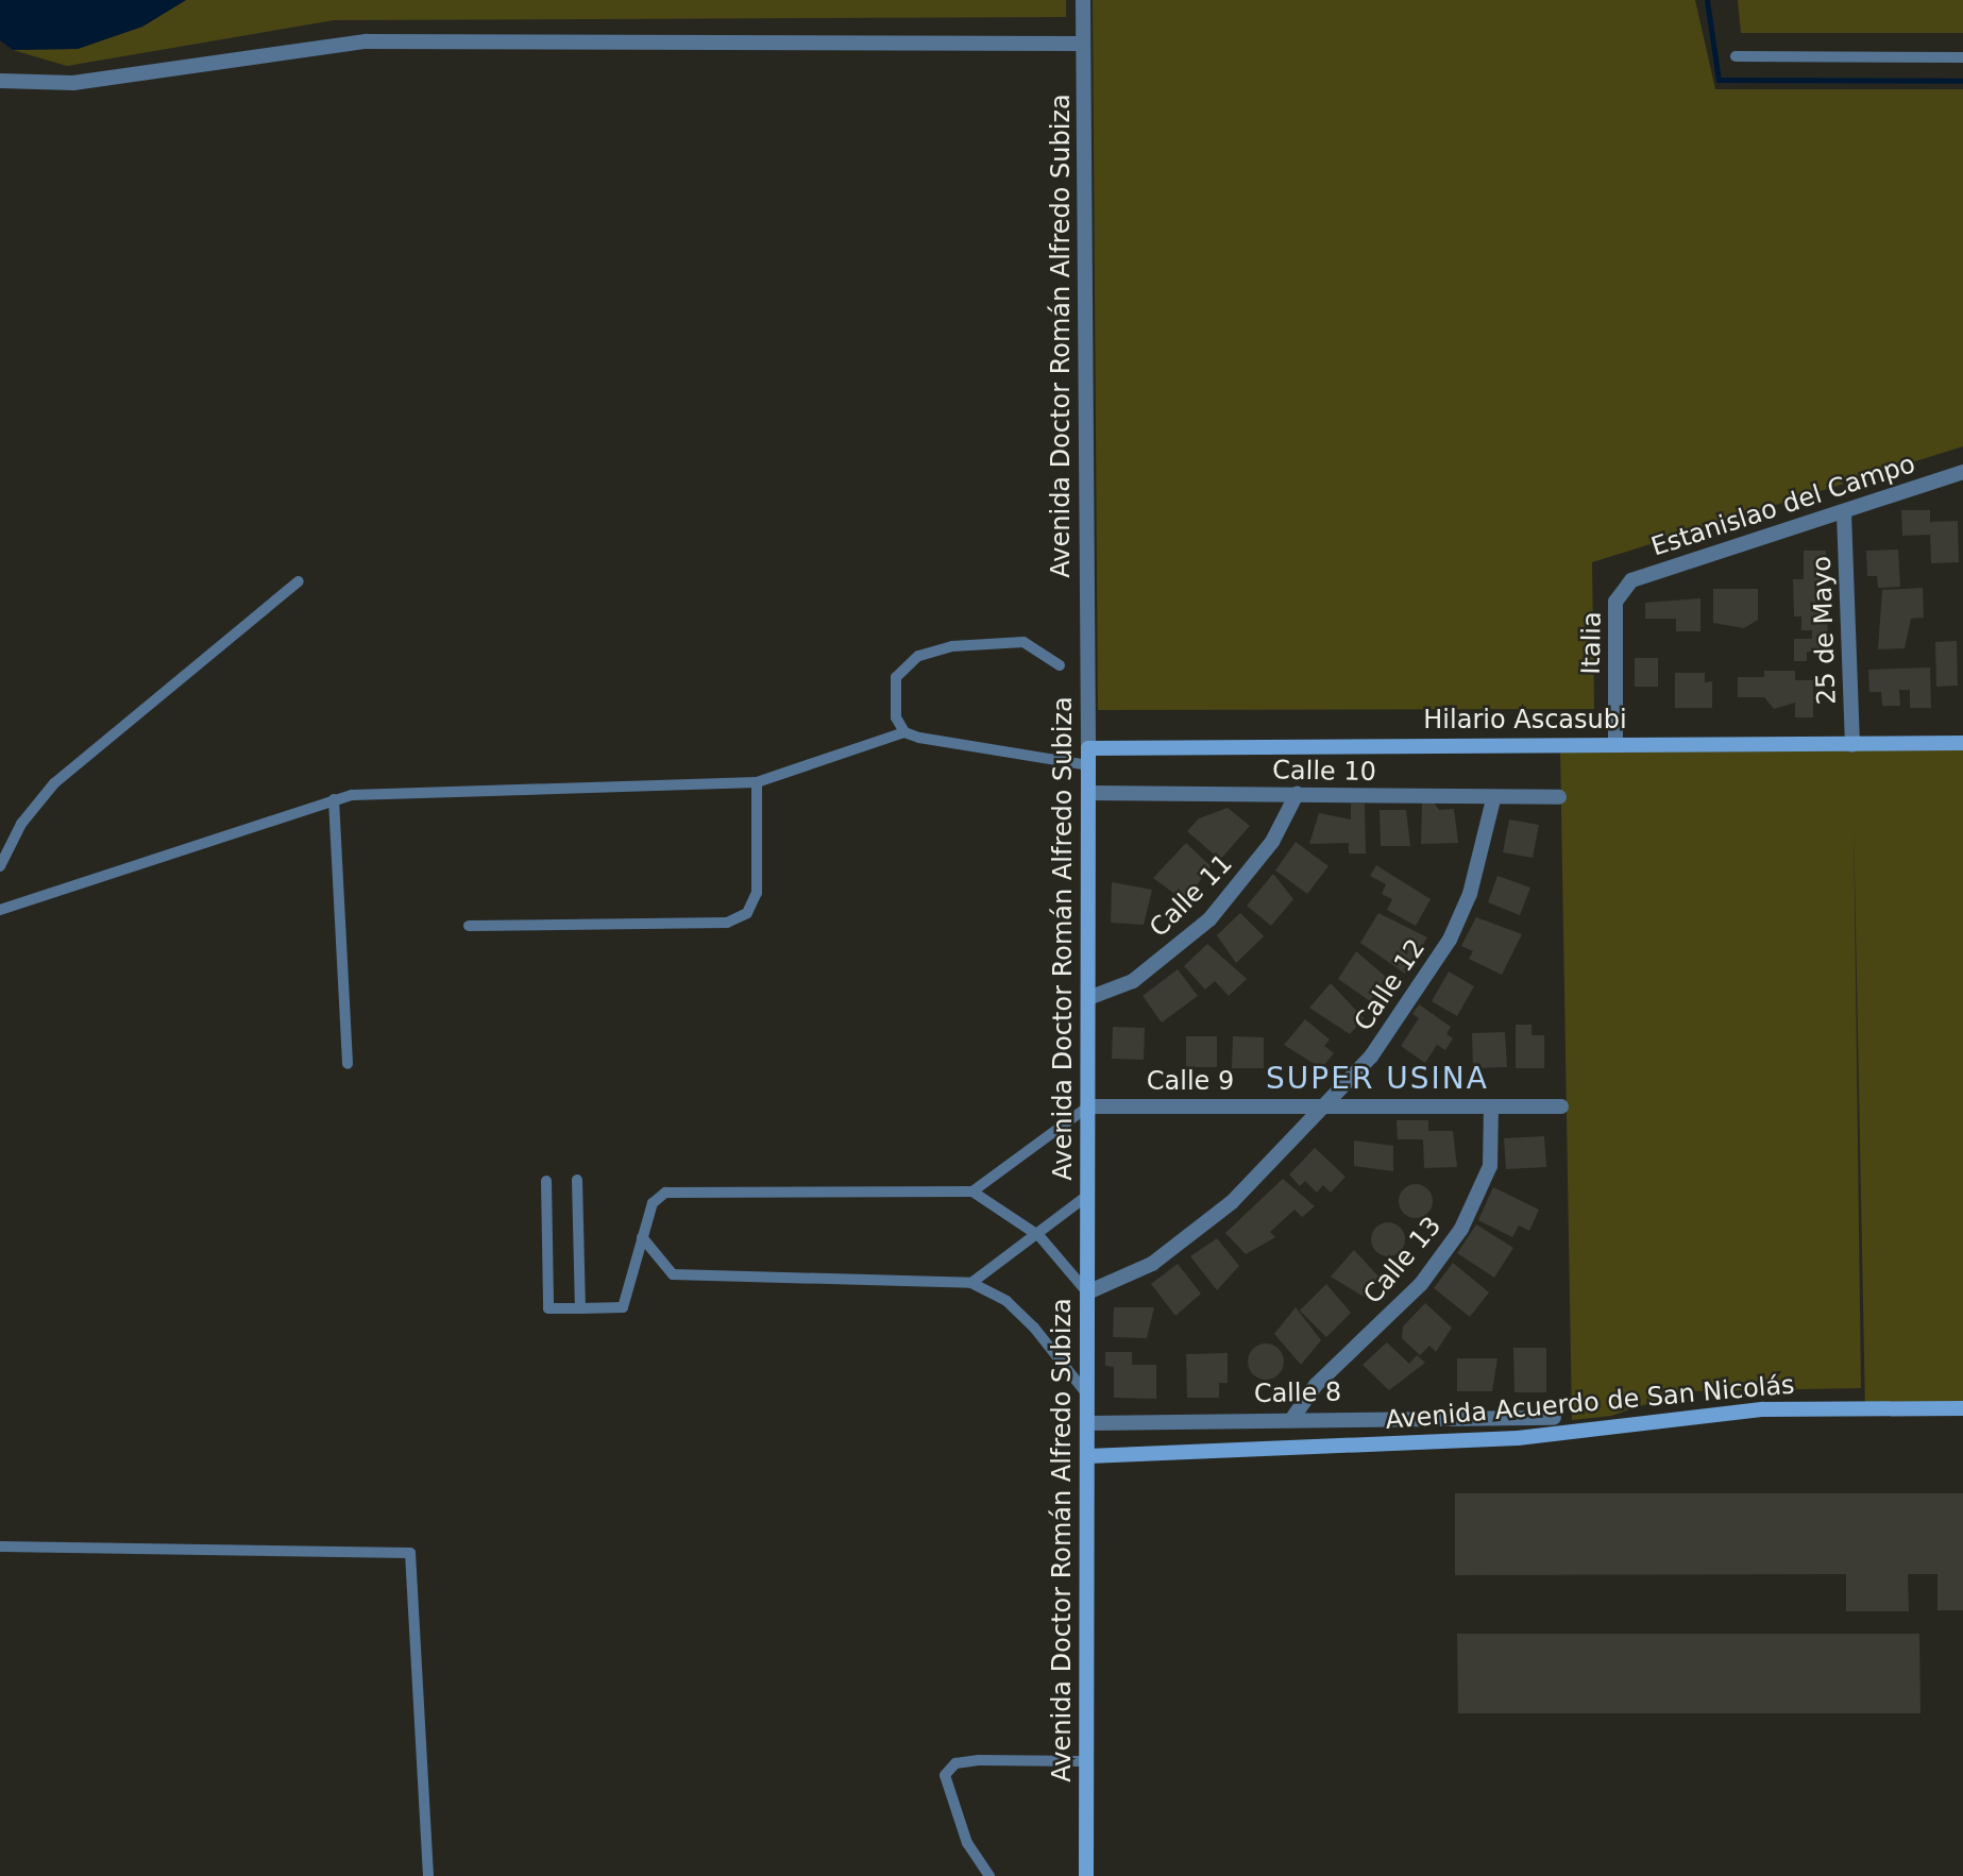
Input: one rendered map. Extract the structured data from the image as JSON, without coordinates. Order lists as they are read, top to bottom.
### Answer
{
  "streets": {
    "street": [
      "Avenida Doctor Román Alfredo Subiza",
      "Estanislao del Campo",
      "25 de Mayo",
      "Italia",
      "Hilario Ascasubi",
      "Calle 10",
      "Calle 11",
      "Calle 12",
      "Calle 9",
      "Calle 13",
      "Calle 8",
      "Avenida Acuerdo de San Nicolás"
    ]
  },
  "crossings": [
    ["Avenida Doctor Román Alfredo Subiza", "Hilario Ascasubi"],
    ["Avenida Doctor Román Alfredo Subiza", "Calle 10"],
    ["Avenida Doctor Román Alfredo Subiza", "Calle 11"],
    ["Avenida Doctor Román Alfredo Subiza", "Calle 12"],
    ["Avenida Doctor Román Alfredo Subiza", "Calle 9"],
    ["Avenida Doctor Román Alfredo Subiza", "Calle 8"],
    ["Avenida Doctor Román Alfredo Subiza", "Avenida Acuerdo de San Nicolás"],
    ["Estanislao del Campo", "25 de Mayo"],
    ["Estanislao del Campo", "Italia"],
    ["25 de Mayo", "Hilario Ascasubi"],
    ["Italia", "Hilario Ascasubi"],
    ["Calle 10", "Calle 11"],
    ["Calle 10", "Calle 12"],
    ["Calle 12", "Calle 9"],
    ["Calle 9", "Calle 13"],
    ["Calle 13", "Calle 8"]
  ],
  "districts": ["SUPER USINA"]
}
